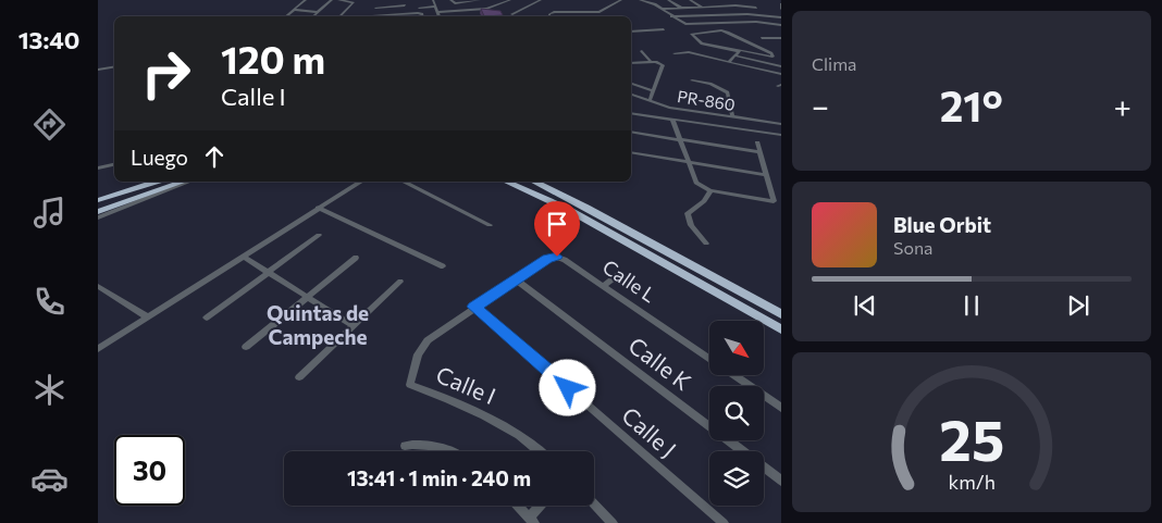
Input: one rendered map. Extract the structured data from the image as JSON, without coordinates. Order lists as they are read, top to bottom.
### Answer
{
  "streets": {
    "street": [
      "PR-860",
      "Calle L",
      "Calle K",
      "Calle I",
      "Calle J"
    ]
  },
  "crossings": [
    ["Calle L", "Calle K"],
    ["Calle L", "Calle I"],
    ["Calle K", "Calle I"],
    ["Calle I", "Calle J"]
  ],
  "districts": ["Quintas de Campeche"],
  "north": "bottom right",
  "page": {
    "tabs": "13:40",
    "tile": "Clima",
    "turn": ["120 m", "Calle I"],
    "heat": ["−", "21°", "+"],
    "then": "Luego",
    "song": ["Blue Orbit", "Sona"],
    "limit": "30",
    "trip": "13:41 · 1 min · 240 m",
    "gauge": ["25", "km/h"]
  }
}
